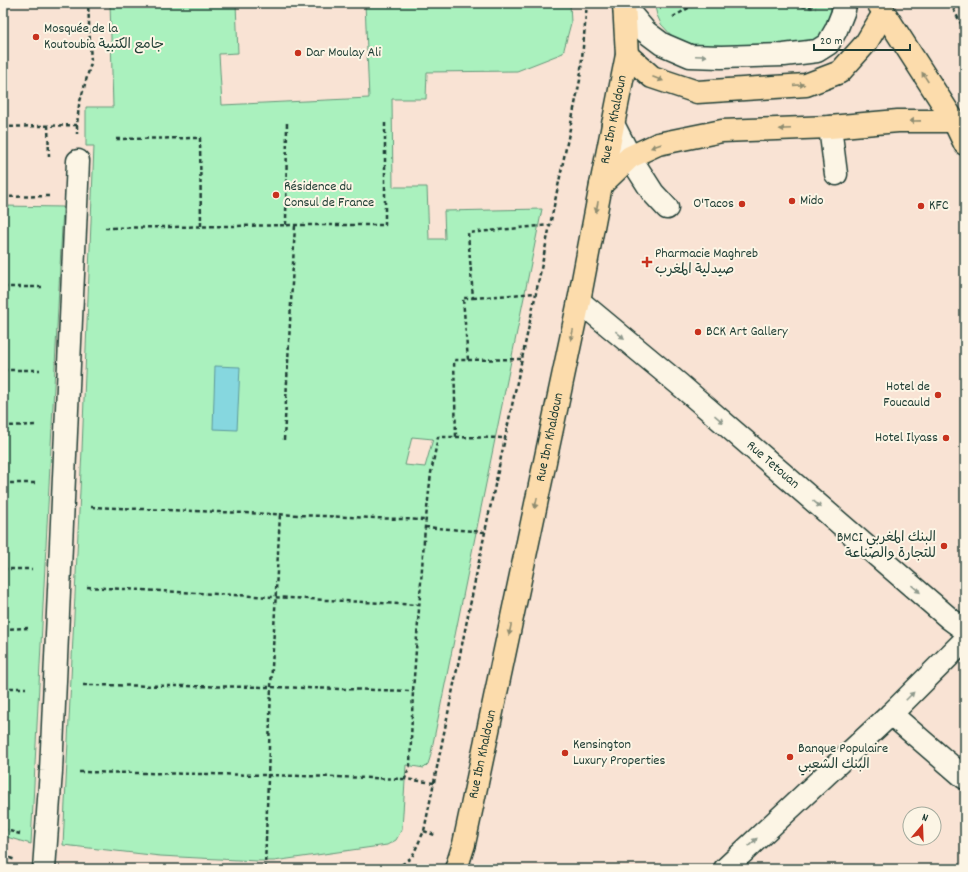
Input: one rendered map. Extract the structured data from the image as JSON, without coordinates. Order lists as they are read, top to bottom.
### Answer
{
  "streets": {
    "main road": ["Rue Ibn Khaldoun"],
    "street": ["Rue Tetouan"]
  },
  "crossings": [
    ["Rue Ibn Khaldoun", "Rue Tetouan"]
  ],
  "one_way": ["Rue Ibn Khaldoun", "Rue Tetouan"],
  "places": {
    "other": [
      "Mosquée de la Koutoubia جامع الكتبية",
      "Dar Moulay Ali",
      "Résidence du Consul de France",
      "Mido",
      "O'Tacos",
      "KFC",
      "BCK Art Gallery",
      "Hotel de Foucauld",
      "Hotel Ilyass",
      "BMCI البنك المغربي للتجارة والصناعة",
      "Kensington Luxury Properties",
      "Banque Populaire البنك الشعبي"
    ],
    "health": ["Pharmacie Maghreb صيدلية المغرب"]
  },
  "scale_bar": "20 m",
  "north": "top"
}
